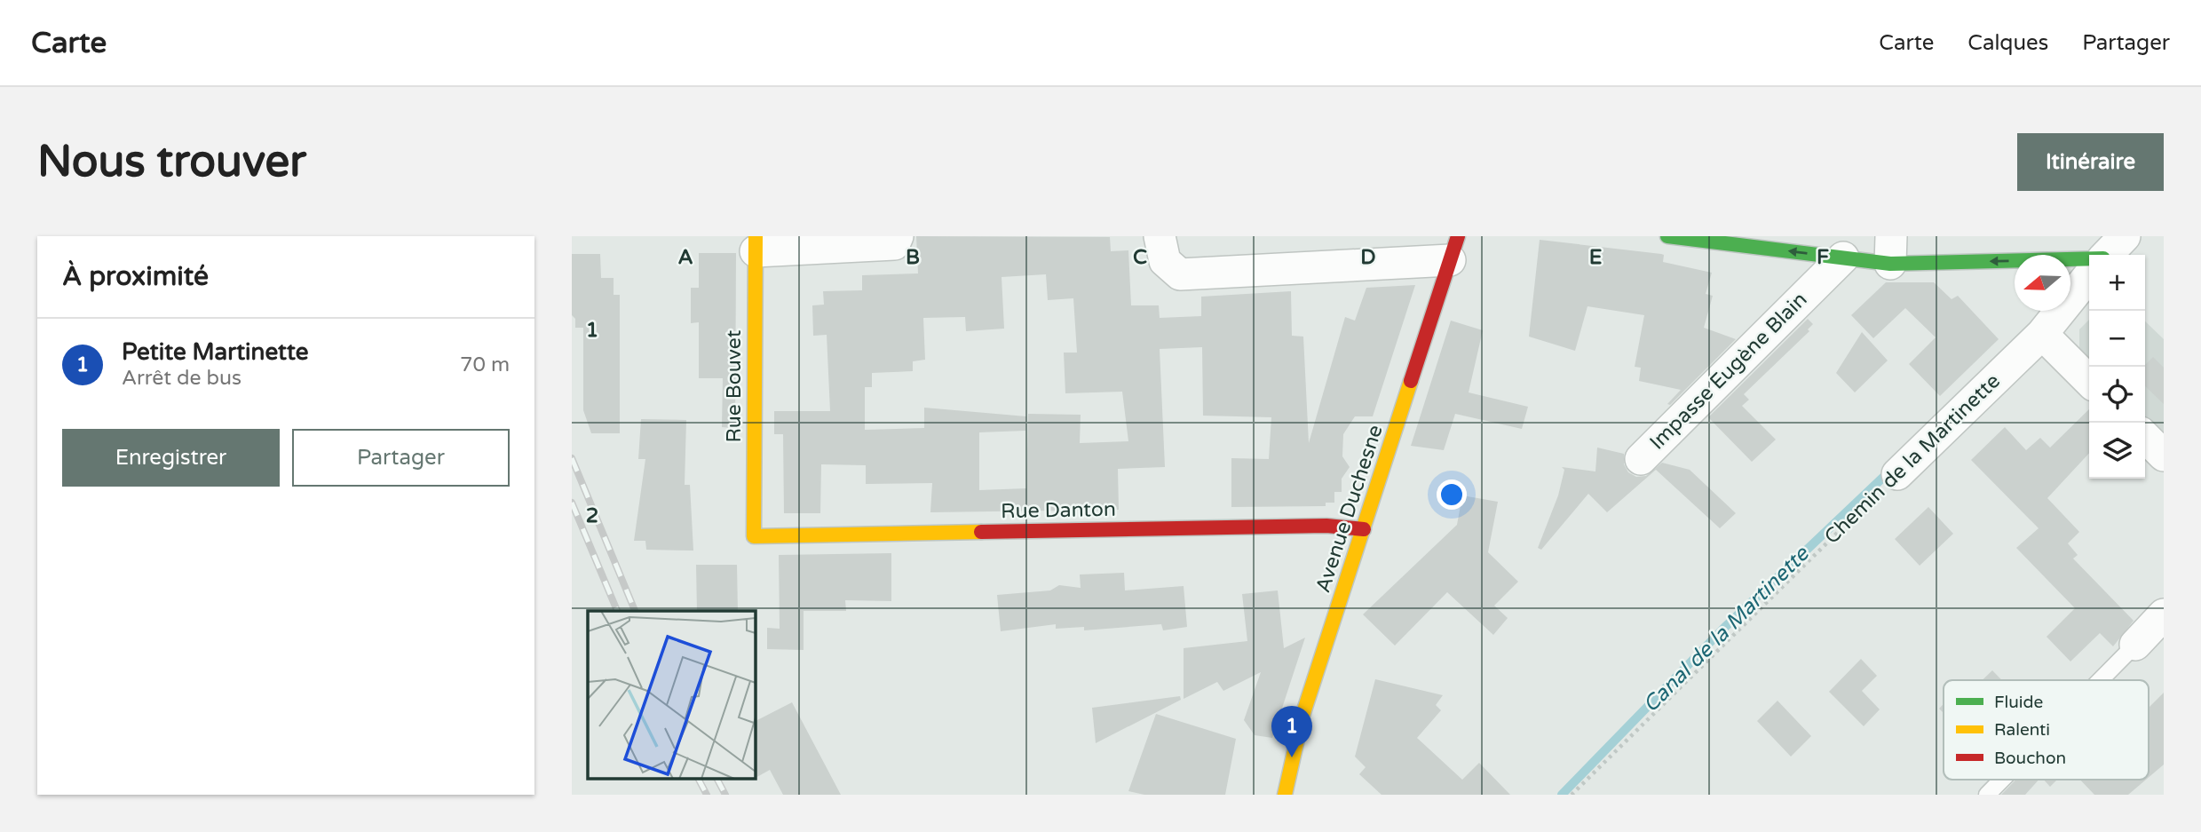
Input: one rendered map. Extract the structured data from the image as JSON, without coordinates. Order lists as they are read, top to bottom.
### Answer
{
  "streets": {
    "street": [
      "Impasse Eugène Blain",
      "Rue Bouvet",
      "Chemin de la Martinette",
      "Avenue Duchesne",
      "Rue Danton"
    ]
  },
  "crossings": [
    ["Rue Bouvet", "Rue Danton"],
    ["Avenue Duchesne", "Rue Danton"]
  ],
  "water": ["Canal de la Martinette"],
  "legend": ["Fluide", "Ralenti", "Bouchon"],
  "north": "left",
  "page": {
    "header": "Carte",
    "nav": ["Carte", "Calques", "Partager"],
    "buttons": [
      "Itinéraire",
      ["Enregistrer", "Partager"]
    ],
    "title": "Nous trouver",
    "heading": "À proximité",
    "map_buttons": ["+", "−"],
    "list": [
      {
        "mark": "1",
        "name": "Petite Martinette",
        "note": "Arrêt de bus",
        "value": "70 m"
      }
    ],
    "pins": "1"
  },
  "grid": {
    "columns": [
      "A",
      "B",
      "C",
      "D",
      "E",
      "F"
    ],
    "rows": ["1", "2"]
  }
}
